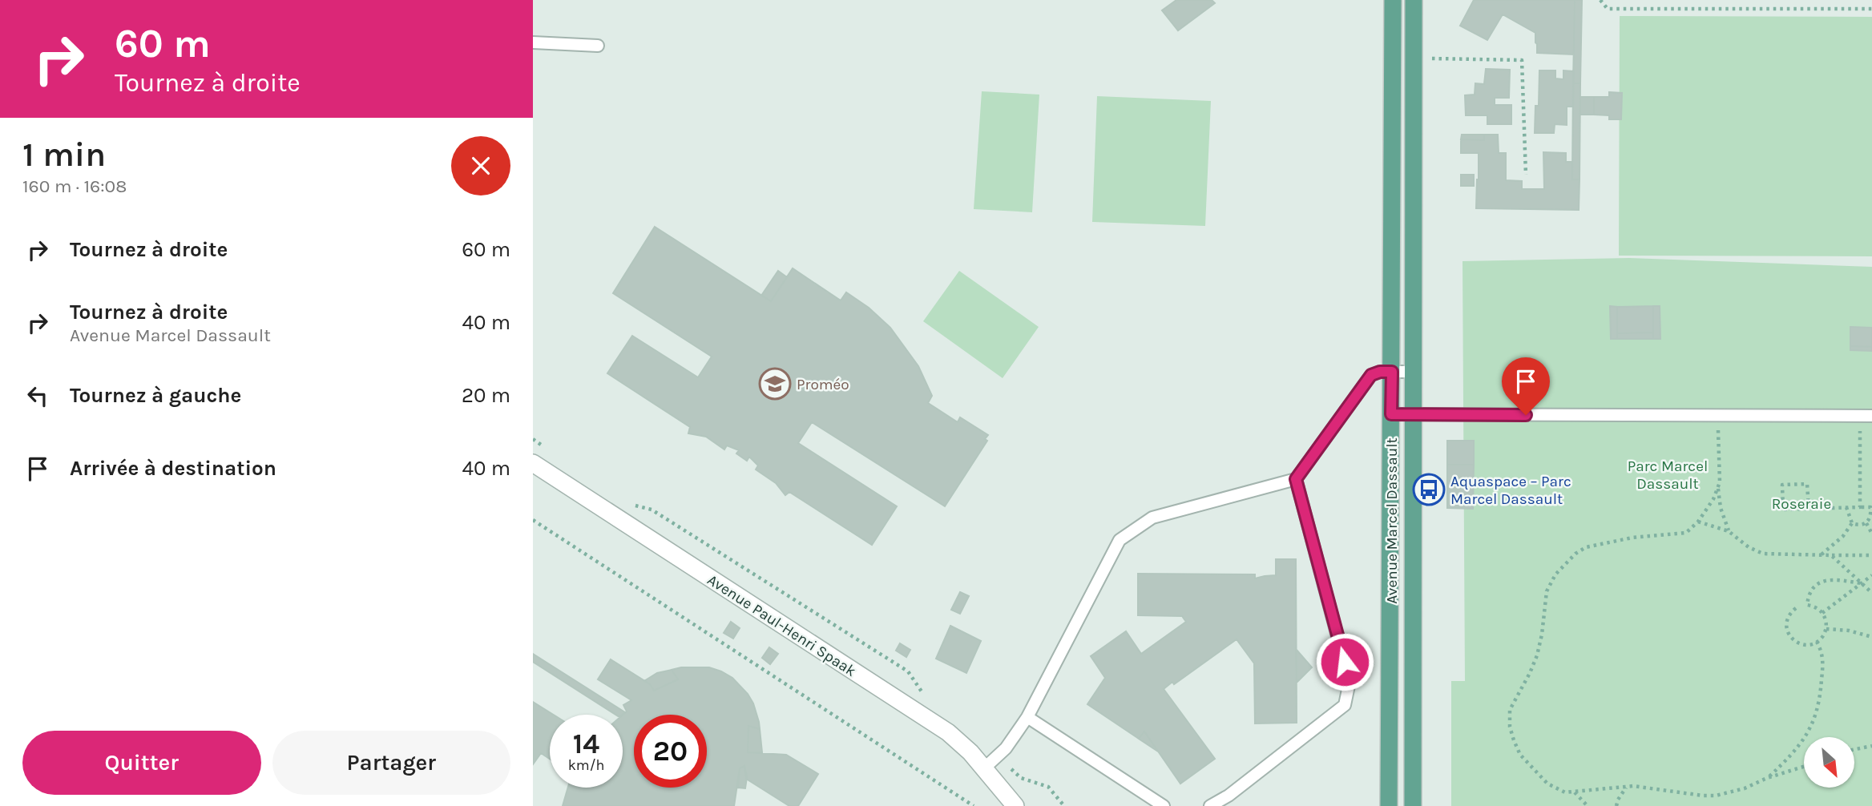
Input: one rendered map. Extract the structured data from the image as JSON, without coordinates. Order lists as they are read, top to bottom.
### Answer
{
  "streets": {
    "main road": ["Avenue Marcel Dassault"],
    "street": ["Avenue Paul-Henri Spaak"]
  },
  "parks": ["Parc Marcel Dassault", "Roseraie"],
  "places": {
    "school or university": ["Proméo"],
    "bus stop": ["Aquaspace – Parc Marcel Dassault"]
  },
  "north": "bottom right",
  "page": {
    "turn": ["60 m", "Tournez à droite"],
    "heading": ["1 min", "160 m · 16:08"],
    "list": [
      {
        "name": "Tournez à droite",
        "value": "60 m"
      },
      {
        "name": "Tournez à droite",
        "note": "Avenue Marcel Dassault",
        "value": "40 m"
      },
      {
        "name": "Tournez à gauche",
        "value": "20 m"
      },
      {
        "name": "Arrivée à destination",
        "value": "40 m"
      }
    ],
    "speed": "14 km/h",
    "limit": "20",
    "buttons": ["Quitter", "Partager"]
  }
}
